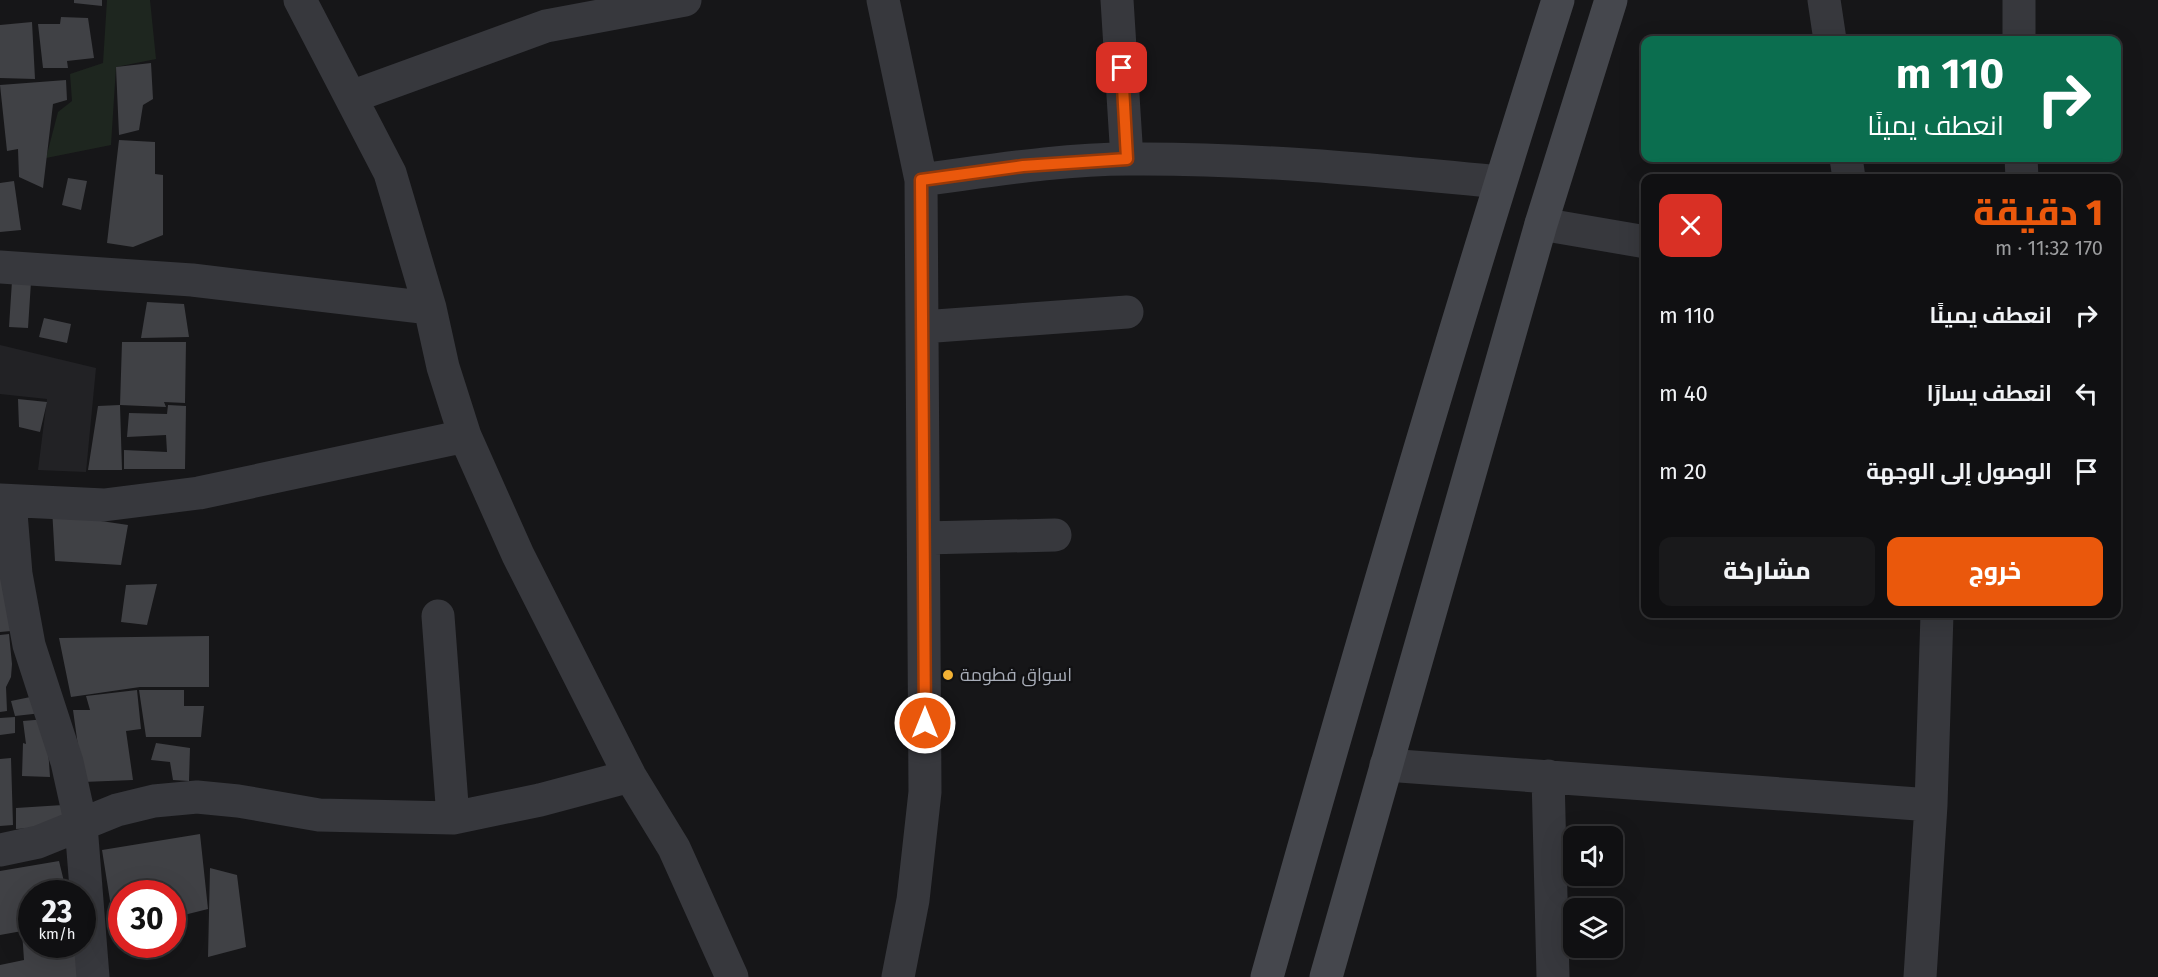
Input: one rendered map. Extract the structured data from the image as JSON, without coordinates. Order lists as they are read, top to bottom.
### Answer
{
  "places": ["اسواق فطومة"],
  "page": {
    "turn": ["110 m", "انعطف يمينًا"],
    "heading": ["1 دقيقة", "170 m · 11:32"],
    "list": [
      {
        "name": "انعطف يمينًا",
        "value": "110 m"
      },
      {
        "name": "انعطف يسارًا",
        "value": "40 m"
      },
      {
        "name": "الوصول إلى الوجهة",
        "value": "20 m"
      }
    ],
    "buttons": ["خروج", "مشاركة"],
    "speed": "23 km/h",
    "limit": "30"
  }
}
